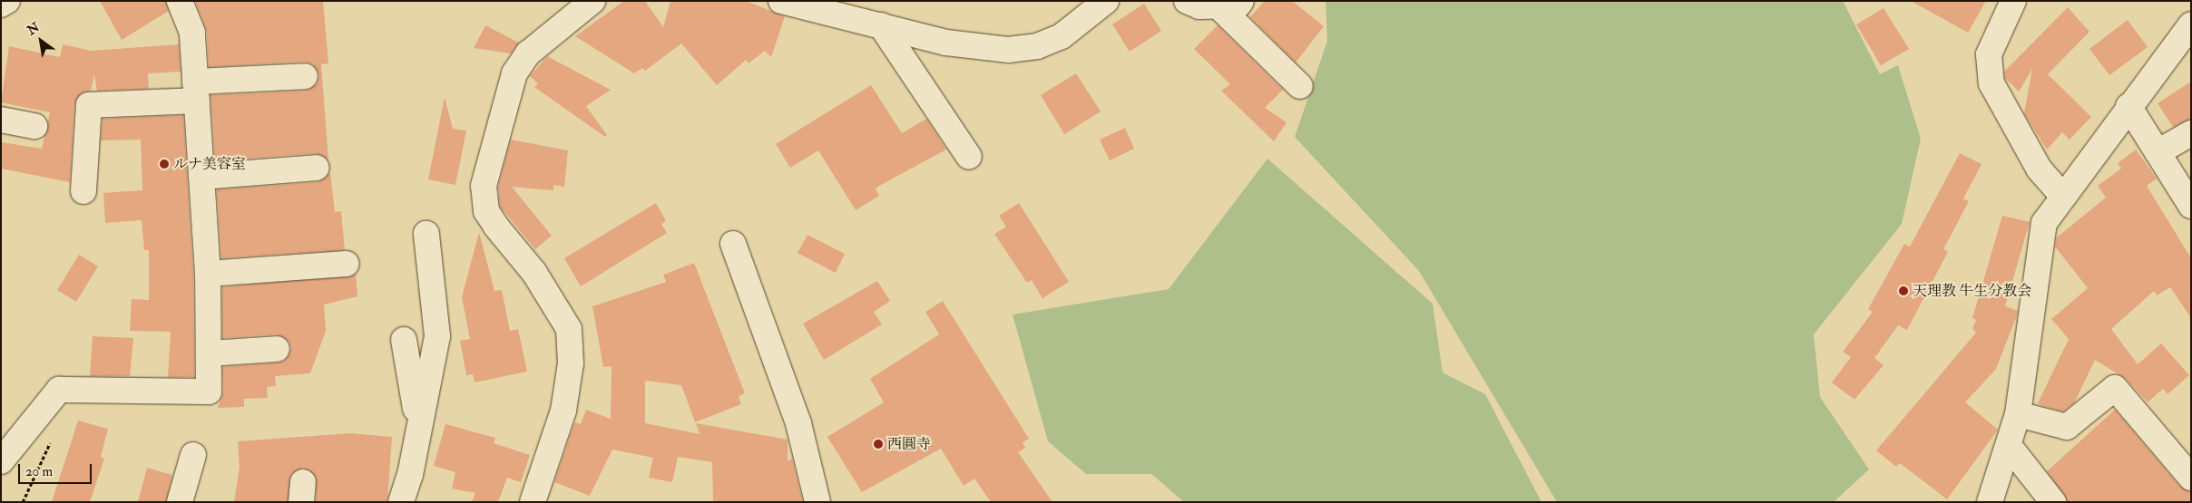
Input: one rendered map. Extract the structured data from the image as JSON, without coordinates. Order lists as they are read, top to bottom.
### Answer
{
  "places": ["ルナ美容室", "天理教 牛生分教会", "西圓寺"],
  "scale_bar": "20 m",
  "north": "top left"
}
